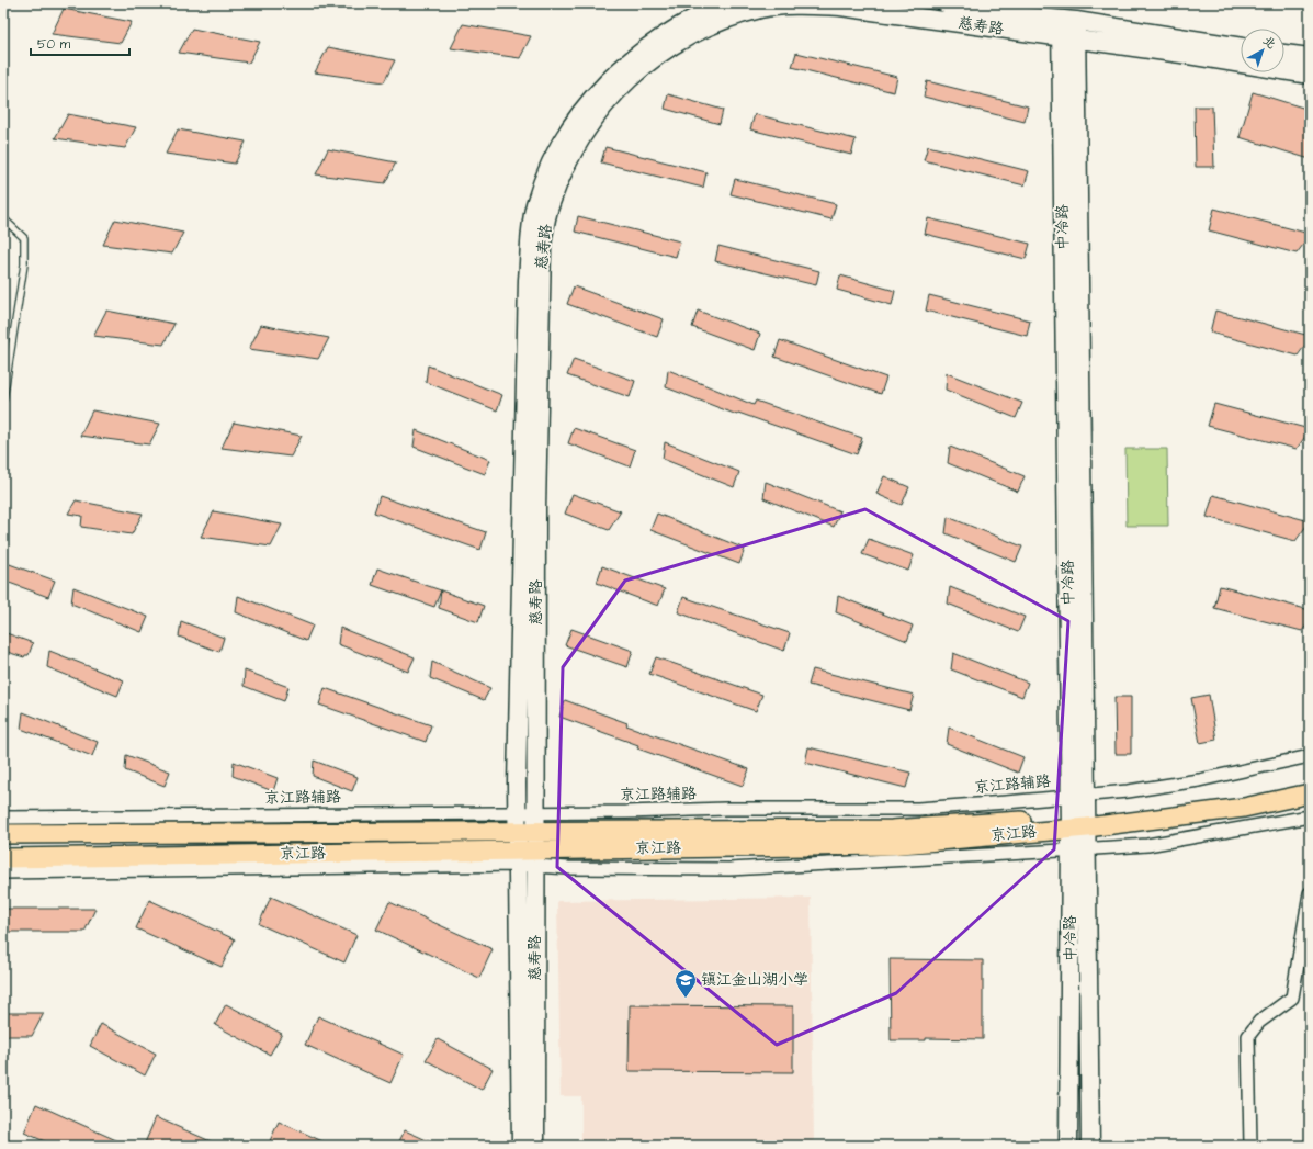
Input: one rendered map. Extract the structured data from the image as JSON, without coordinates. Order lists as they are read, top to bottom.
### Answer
{
  "streets": {
    "main road": ["京江路"],
    "street": ["慈寿路", "中冷路", "京江路辅路"]
  },
  "crossings": [
    ["慈寿路", "中冷路"],
    ["慈寿路", "京江路辅路"],
    ["慈寿路", "京江路"],
    ["中冷路", "京江路辅路"],
    ["中冷路", "京江路"]
  ],
  "places": {
    "school or university": ["镇江金山湖小学"]
  },
  "scale_bar": "50 m",
  "north": "top right"
}
